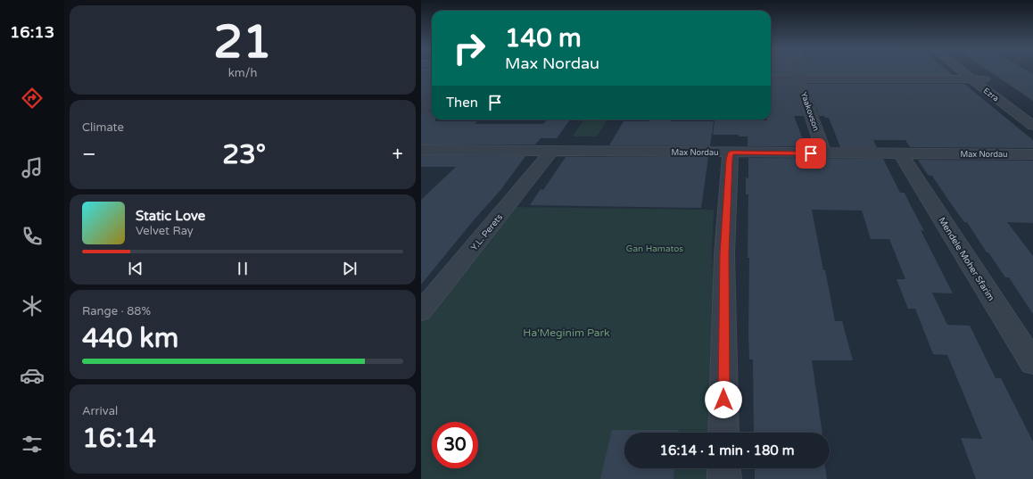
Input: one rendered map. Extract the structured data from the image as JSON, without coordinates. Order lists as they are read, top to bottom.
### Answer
{
  "streets": {
    "street": [
      "Ezra",
      "Yaakovson",
      "Max Nordau",
      "Y.L. Perets",
      "Mendele Moher Sfarim"
    ]
  },
  "crossings": [
    ["Yaakovson", "Max Nordau"],
    ["Max Nordau", "Y.L. Perets"],
    ["Max Nordau", "Mendele Moher Sfarim"]
  ],
  "parks": ["Gan Hamatos", "Ha'Meginim Park"],
  "page": {
    "tabs": "16:13",
    "tile": [
      ["21", "km/h"],
      "Climate",
      ["Range · 88%", "440 km"],
      ["Arrival", "16:14"]
    ],
    "turn": ["140 m", "Max Nordau"],
    "then": "Then",
    "heat": ["−", "23°", "+"],
    "song": ["Static Love", "Velvet Ray"],
    "limit": "30",
    "trip": "16:14 · 1 min · 180 m"
  }
}
